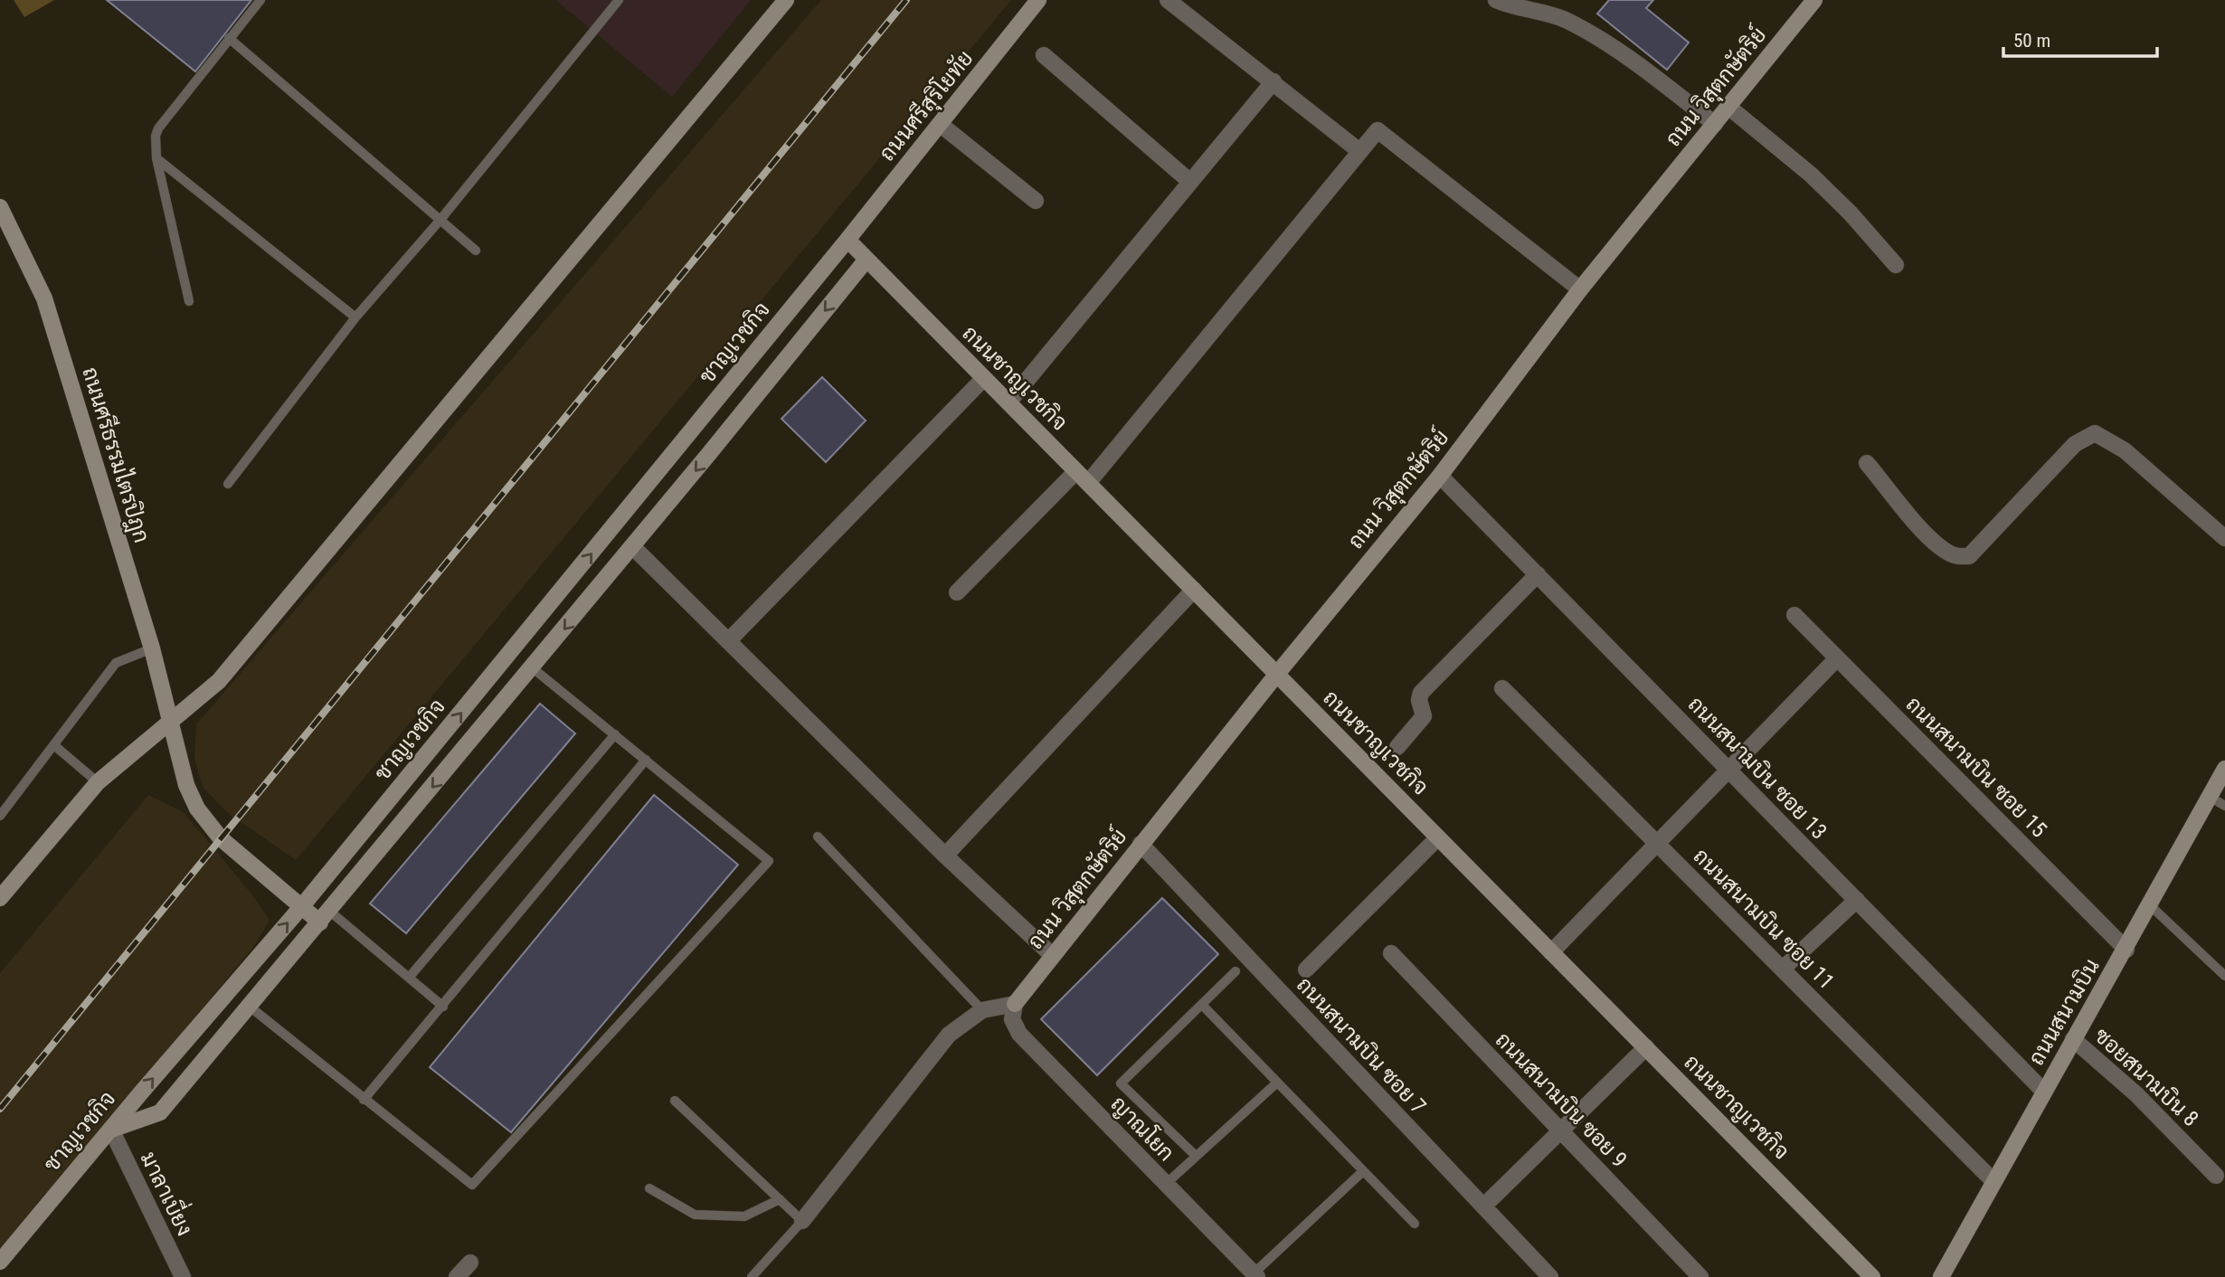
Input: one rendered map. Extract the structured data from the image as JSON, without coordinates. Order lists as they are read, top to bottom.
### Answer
{
  "streets": {
    "street": [
      "ถนน วิสุตกษัตริย์",
      "ถนนศรีสุริโยทัย",
      "ชาญเวชกิจ",
      "ถนนชาญเวชกิจ",
      "ถนนศรีธรรมไตรปิฎก",
      "ถนนสนามบิน ซอย 15",
      "ถนนสนามบิน ซอย 13",
      "ถนนสนามบิน ซอย 11",
      "ถนนสนามบิน",
      "ถนนสนามบิน ซอย 7",
      "ซอยสนามบิน 8",
      "ถนนสนามบิน ซอย 9",
      "ญาณโยก",
      "มาลาเบี่ยง"
    ]
  },
  "crossings": [
    ["ถนน วิสุตกษัตริย์", "ถนนชาญเวชกิจ"],
    ["ถนน วิสุตกษัตริย์", "ถนนสนามบิน ซอย 13"],
    ["ถนน วิสุตกษัตริย์", "ถนนสนามบิน ซอย 7"],
    ["ถนน วิสุตกษัตริย์", "ญาณโยก"],
    ["ถนนศรีสุริโยทัย", "ชาญเวชกิจ"],
    ["ถนนศรีสุริโยทัย", "ถนนชาญเวชกิจ"],
    ["ชาญเวชกิจ", "ถนนชาญเวชกิจ"],
    ["ชาญเวชกิจ", "ถนนศรีธรรมไตรปิฎก"],
    ["ชาญเวชกิจ", "มาลาเบี่ยง"],
    ["ถนนสนามบิน ซอย 15", "ถนนสนามบิน"],
    ["ถนนสนามบิน ซอย 13", "ถนนสนามบิน"],
    ["ถนนสนามบิน ซอย 11", "ถนนสนามบิน"],
    ["ถนนสนามบิน", "ซอยสนามบิน 8"]
  ],
  "scale_bar": "50 m"
}
